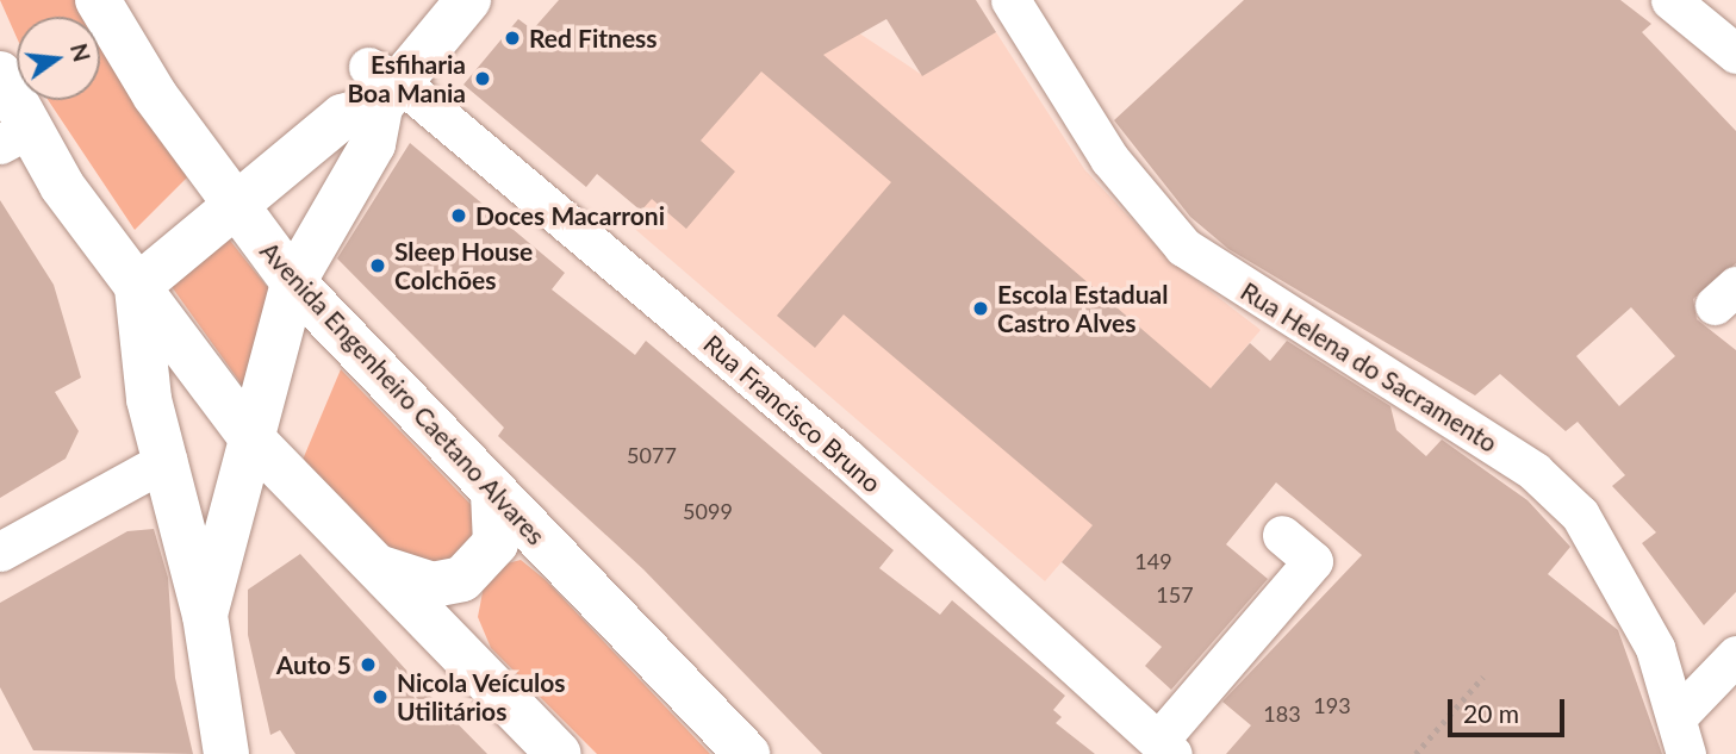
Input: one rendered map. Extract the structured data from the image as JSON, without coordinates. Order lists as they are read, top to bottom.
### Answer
{
  "streets": {
    "main road": ["Avenida Engenheiro Caetano Alvares"],
    "street": ["Rua Helena do Sacramento", "Rua Francisco Bruno"]
  },
  "places": [
    "Red Fitness",
    "Esfiharia Boa Mania",
    "Doces Macarroni",
    "Sleep House Colchões",
    "Escola Estadual Castro Alves",
    "Auto 5",
    "Nicola Veículos Utilitários"
  ],
  "house_numbers": [
    "5077",
    "5099",
    "149",
    "157",
    "193",
    "183"
  ],
  "scale_bar": "20 m",
  "north": "right"
}
